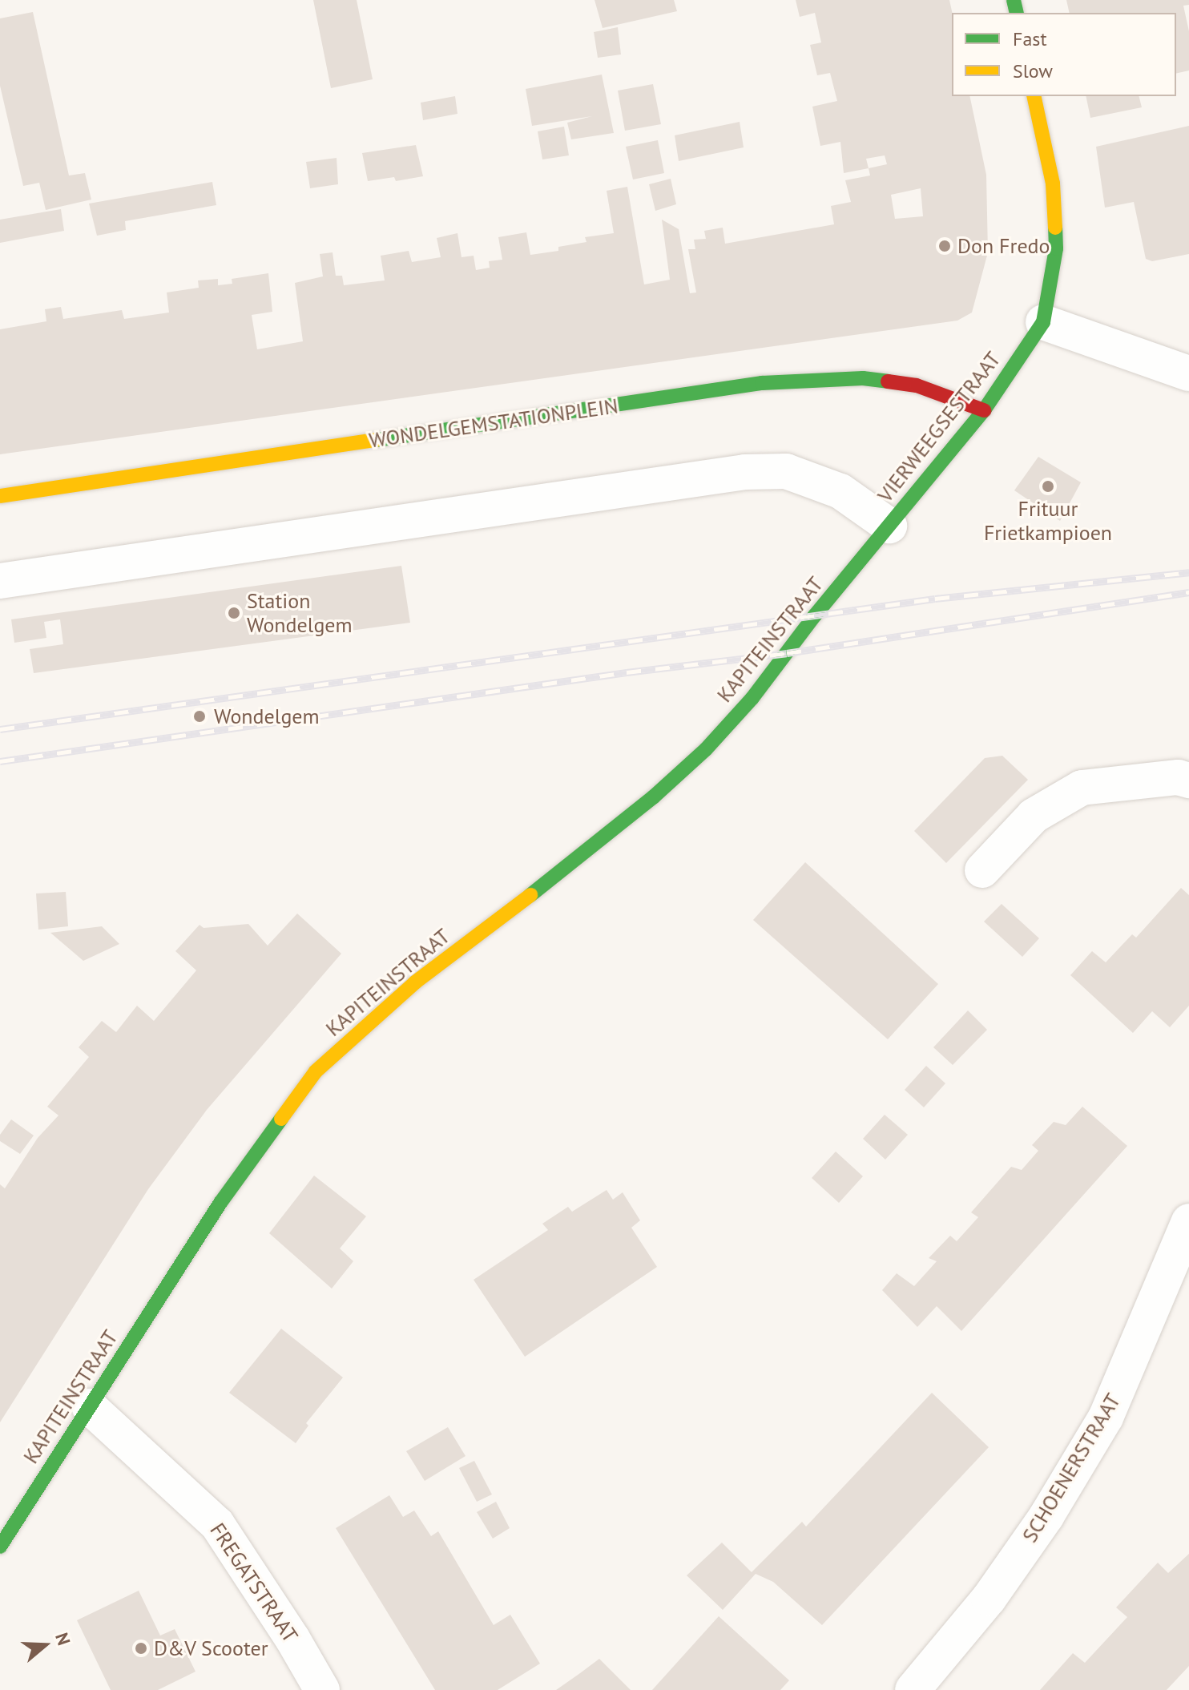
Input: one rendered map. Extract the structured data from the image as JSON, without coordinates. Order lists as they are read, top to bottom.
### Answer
{
  "streets": {
    "street": [
      "WONDELGEMSTATIONPLEIN",
      "VIERWEEGSESTRAAT",
      "KAPITEINSTRAAT",
      "SCHOENERSTRAAT",
      "FREGATSTRAAT"
    ]
  },
  "crossings": [
    ["WONDELGEMSTATIONPLEIN", "VIERWEEGSESTRAAT"],
    ["VIERWEEGSESTRAAT", "KAPITEINSTRAAT"],
    ["KAPITEINSTRAAT", "FREGATSTRAAT"]
  ],
  "places": [
    "Don Fredo",
    "Frituur Frietkampioen",
    "Station Wondelgem",
    "Wondelgem",
    "D&V Scooter"
  ],
  "legend": ["Fast", "Slow"],
  "north": "right"
}
